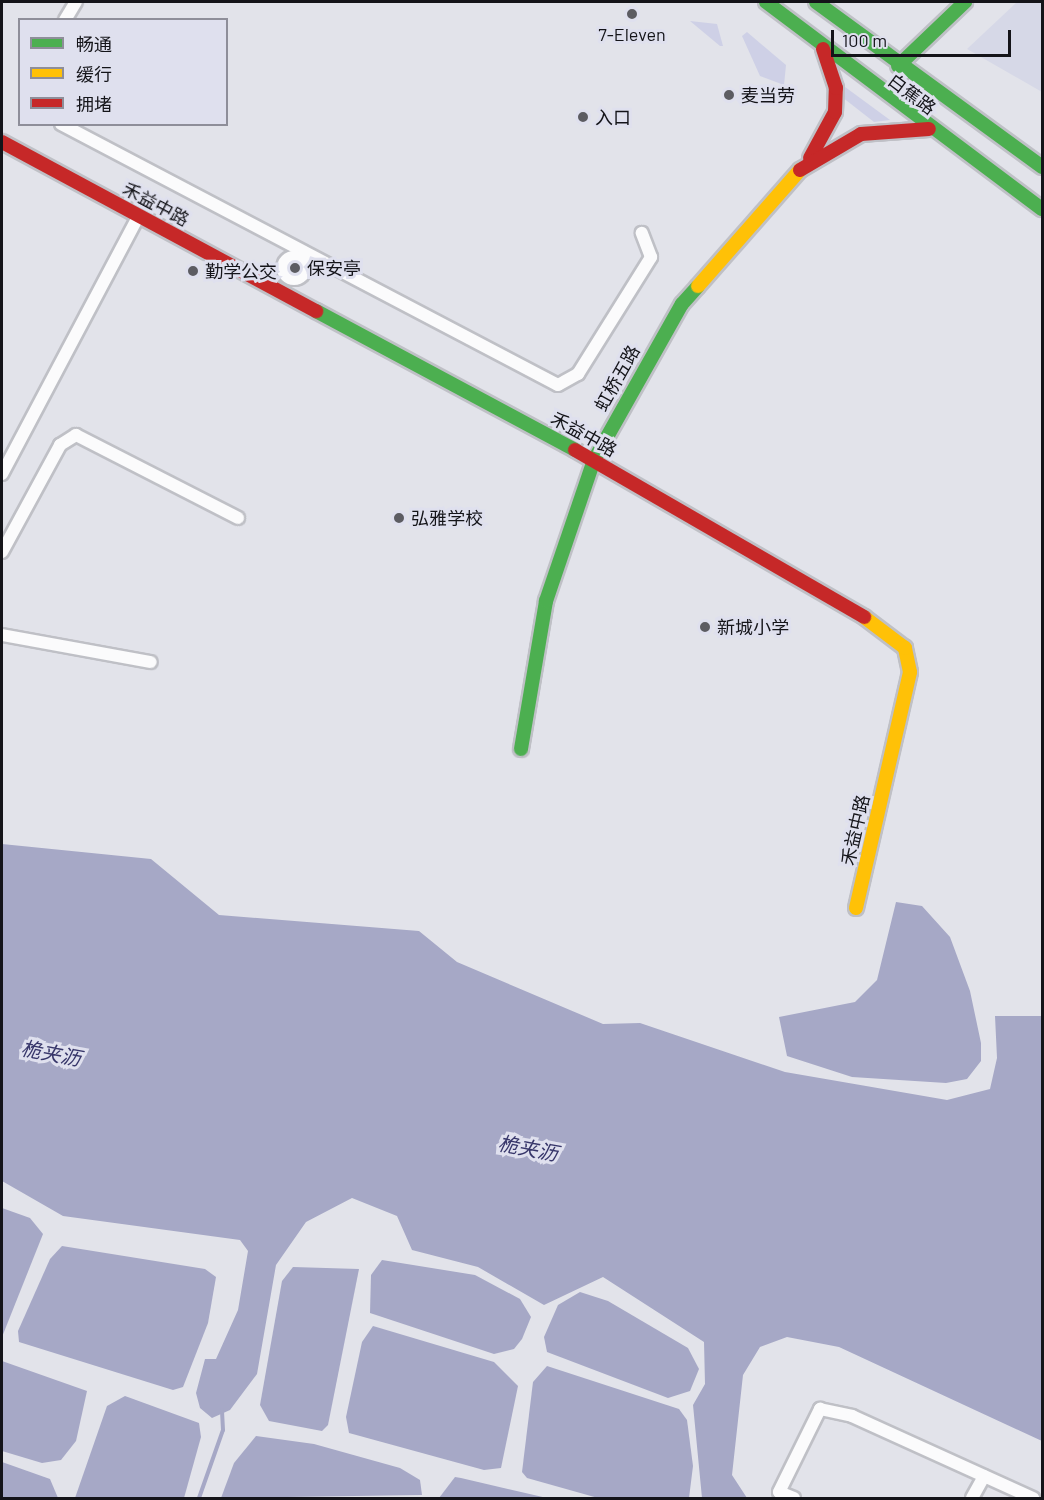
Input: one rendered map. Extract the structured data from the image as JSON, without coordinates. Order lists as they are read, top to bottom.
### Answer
{
  "streets": {
    "street": ["白蕉路", "禾益中路", "虹桥五路"]
  },
  "crossings": [
    ["禾益中路", "虹桥五路"]
  ],
  "water": ["桅夹沥"],
  "places": [
    "7-Eleven",
    "麦当劳",
    "入口",
    "保安亭",
    "勤学公交",
    "弘雅学校",
    "新城小学"
  ],
  "legend": ["畅通", "缓行", "拥堵"],
  "scale_bar": "100 m"
}
